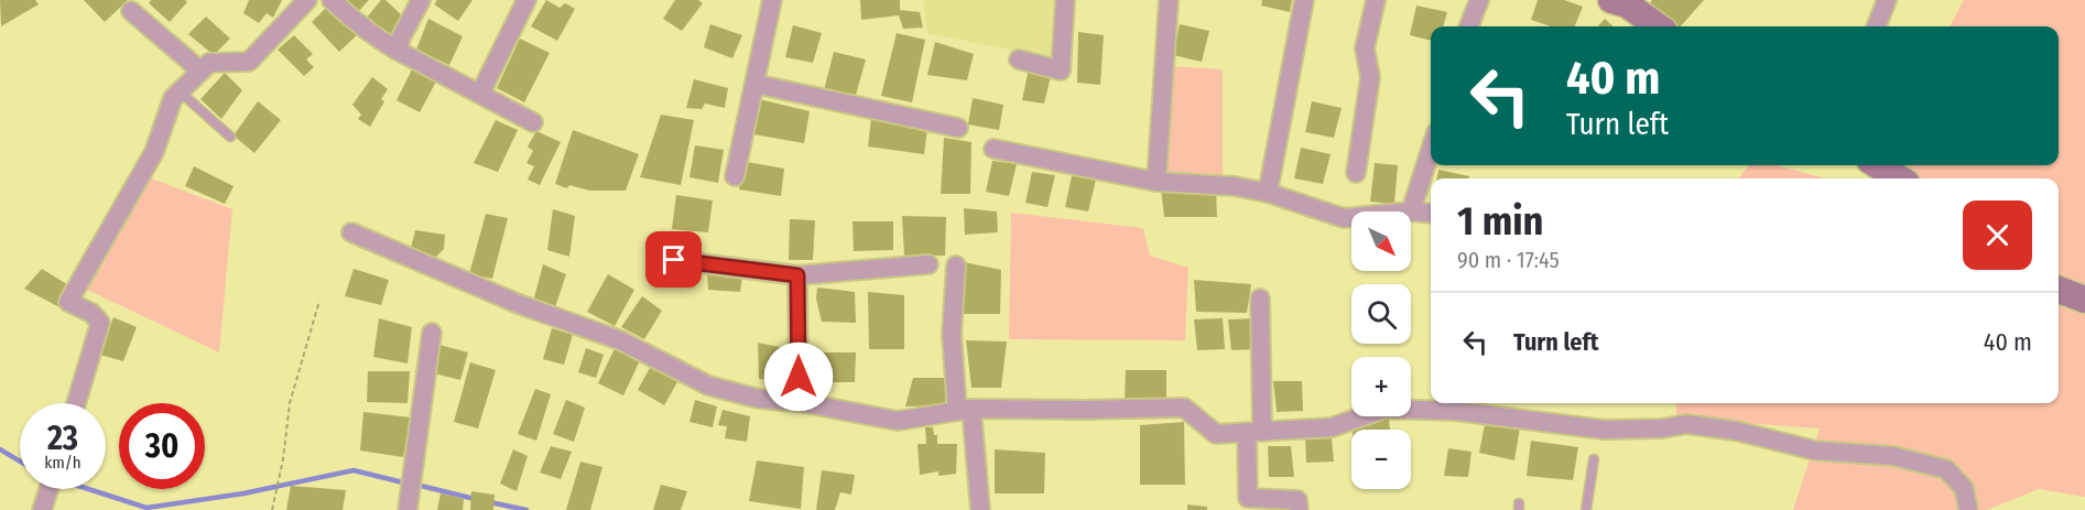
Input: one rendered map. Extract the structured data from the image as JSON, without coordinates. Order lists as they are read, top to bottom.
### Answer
{
  "north": "bottom right",
  "page": {
    "turn": ["40 m", "Turn left"],
    "heading": ["1 min", "90 m · 17:45"],
    "map_buttons": ["+", "−"],
    "list": [
      {
        "name": "Turn left",
        "value": "40 m"
      }
    ],
    "speed": "23 km/h",
    "limit": "30"
  }
}
